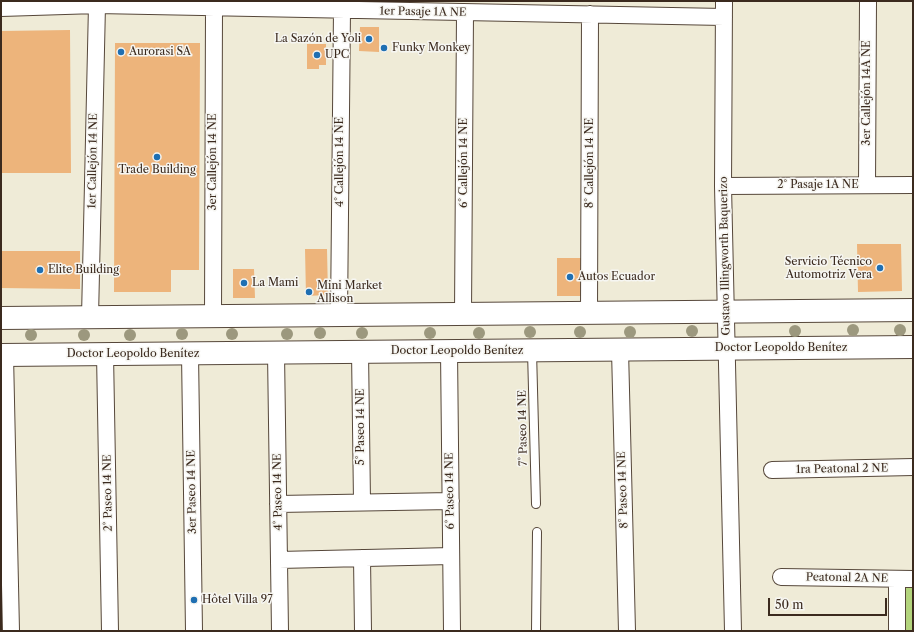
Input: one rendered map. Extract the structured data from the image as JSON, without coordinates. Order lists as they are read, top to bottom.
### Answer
{
  "streets": {
    "street": [
      "1er Pasaje 1A NE",
      "3er Callejón 14A NE",
      "1er Callejón 14 NE",
      "3er Callejón 14 NE",
      "4° Callejón 14 NE",
      "6° Callejón 14 NE",
      "8° Callejón 14 NE",
      "2° Pasaje 1A NE",
      "Gustavo Illingworth Baquerizo",
      "Doctor Leopoldo Benítez",
      "5° Paseo 14 NE",
      "1ra Peatonal 2 NE",
      "8° Paseo 14 NE",
      "6° Paseo 14 NE",
      "3er Paseo 14 NE",
      "4° Paseo 14 NE",
      "2° Paseo 14 NE",
      "Peatonal 2A NE"
    ],
    "lane": ["7° Paseo 14 NE"]
  },
  "crossings": [
    ["1er Pasaje 1A NE", "1er Callejón 14 NE"],
    ["1er Pasaje 1A NE", "3er Callejón 14 NE"],
    ["1er Pasaje 1A NE", "4° Callejón 14 NE"],
    ["1er Pasaje 1A NE", "6° Callejón 14 NE"],
    ["1er Pasaje 1A NE", "8° Callejón 14 NE"],
    ["1er Pasaje 1A NE", "Gustavo Illingworth Baquerizo"],
    ["3er Callejón 14A NE", "2° Pasaje 1A NE"],
    ["2° Pasaje 1A NE", "Gustavo Illingworth Baquerizo"],
    ["Gustavo Illingworth Baquerizo", "Doctor Leopoldo Benítez"],
    ["Doctor Leopoldo Benítez", "5° Paseo 14 NE"],
    ["Doctor Leopoldo Benítez", "7° Paseo 14 NE"],
    ["Doctor Leopoldo Benítez", "8° Paseo 14 NE"],
    ["Doctor Leopoldo Benítez", "6° Paseo 14 NE"],
    ["Doctor Leopoldo Benítez", "3er Paseo 14 NE"],
    ["Doctor Leopoldo Benítez", "4° Paseo 14 NE"],
    ["Doctor Leopoldo Benítez", "2° Paseo 14 NE"]
  ],
  "places": [
    "La Sazón de Yoli",
    "Funky Monkey",
    "Aurorasi SA",
    "UPC",
    "Trade Building",
    "Servicio Técnico Automotriz Vera",
    "Elite Building",
    "Autos Ecuador",
    "La Mami",
    "Mini Market Allison",
    "Hôtel Villa 97"
  ],
  "scale_bar": "50 m"
}
